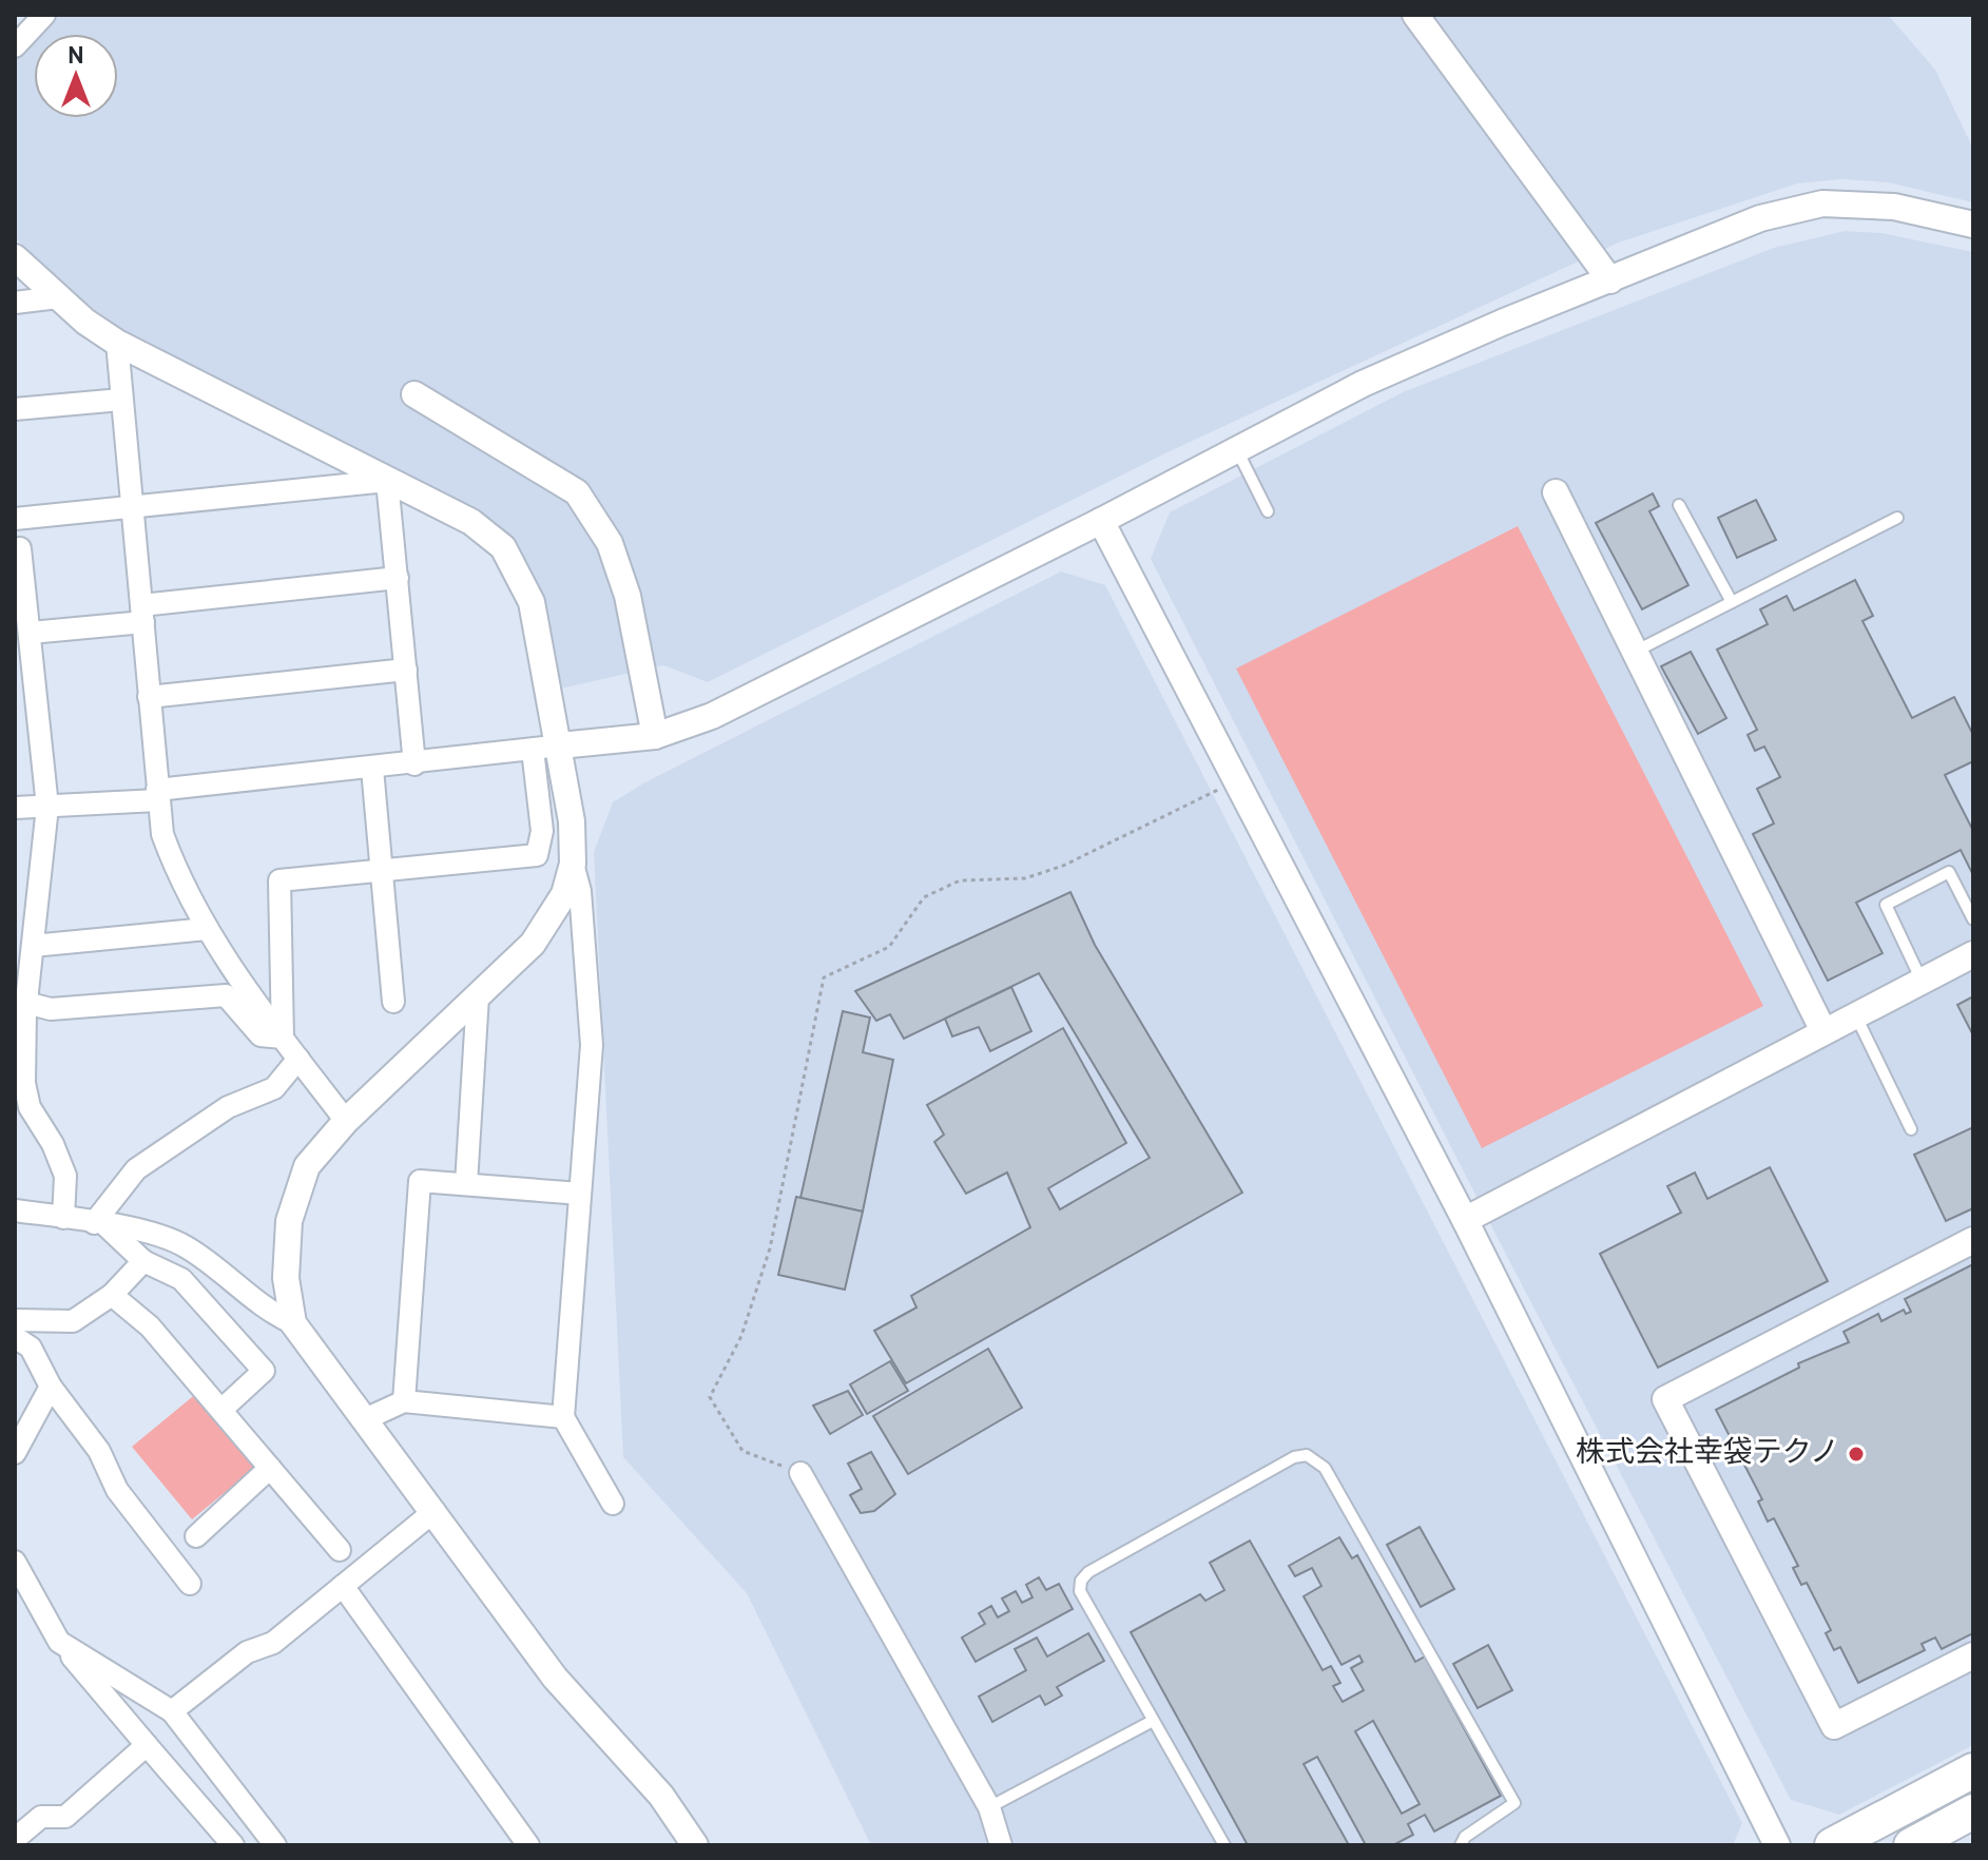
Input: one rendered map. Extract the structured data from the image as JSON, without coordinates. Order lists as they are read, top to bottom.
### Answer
{
  "places": ["株式会社幸袋テクノ"],
  "north": "top"
}
